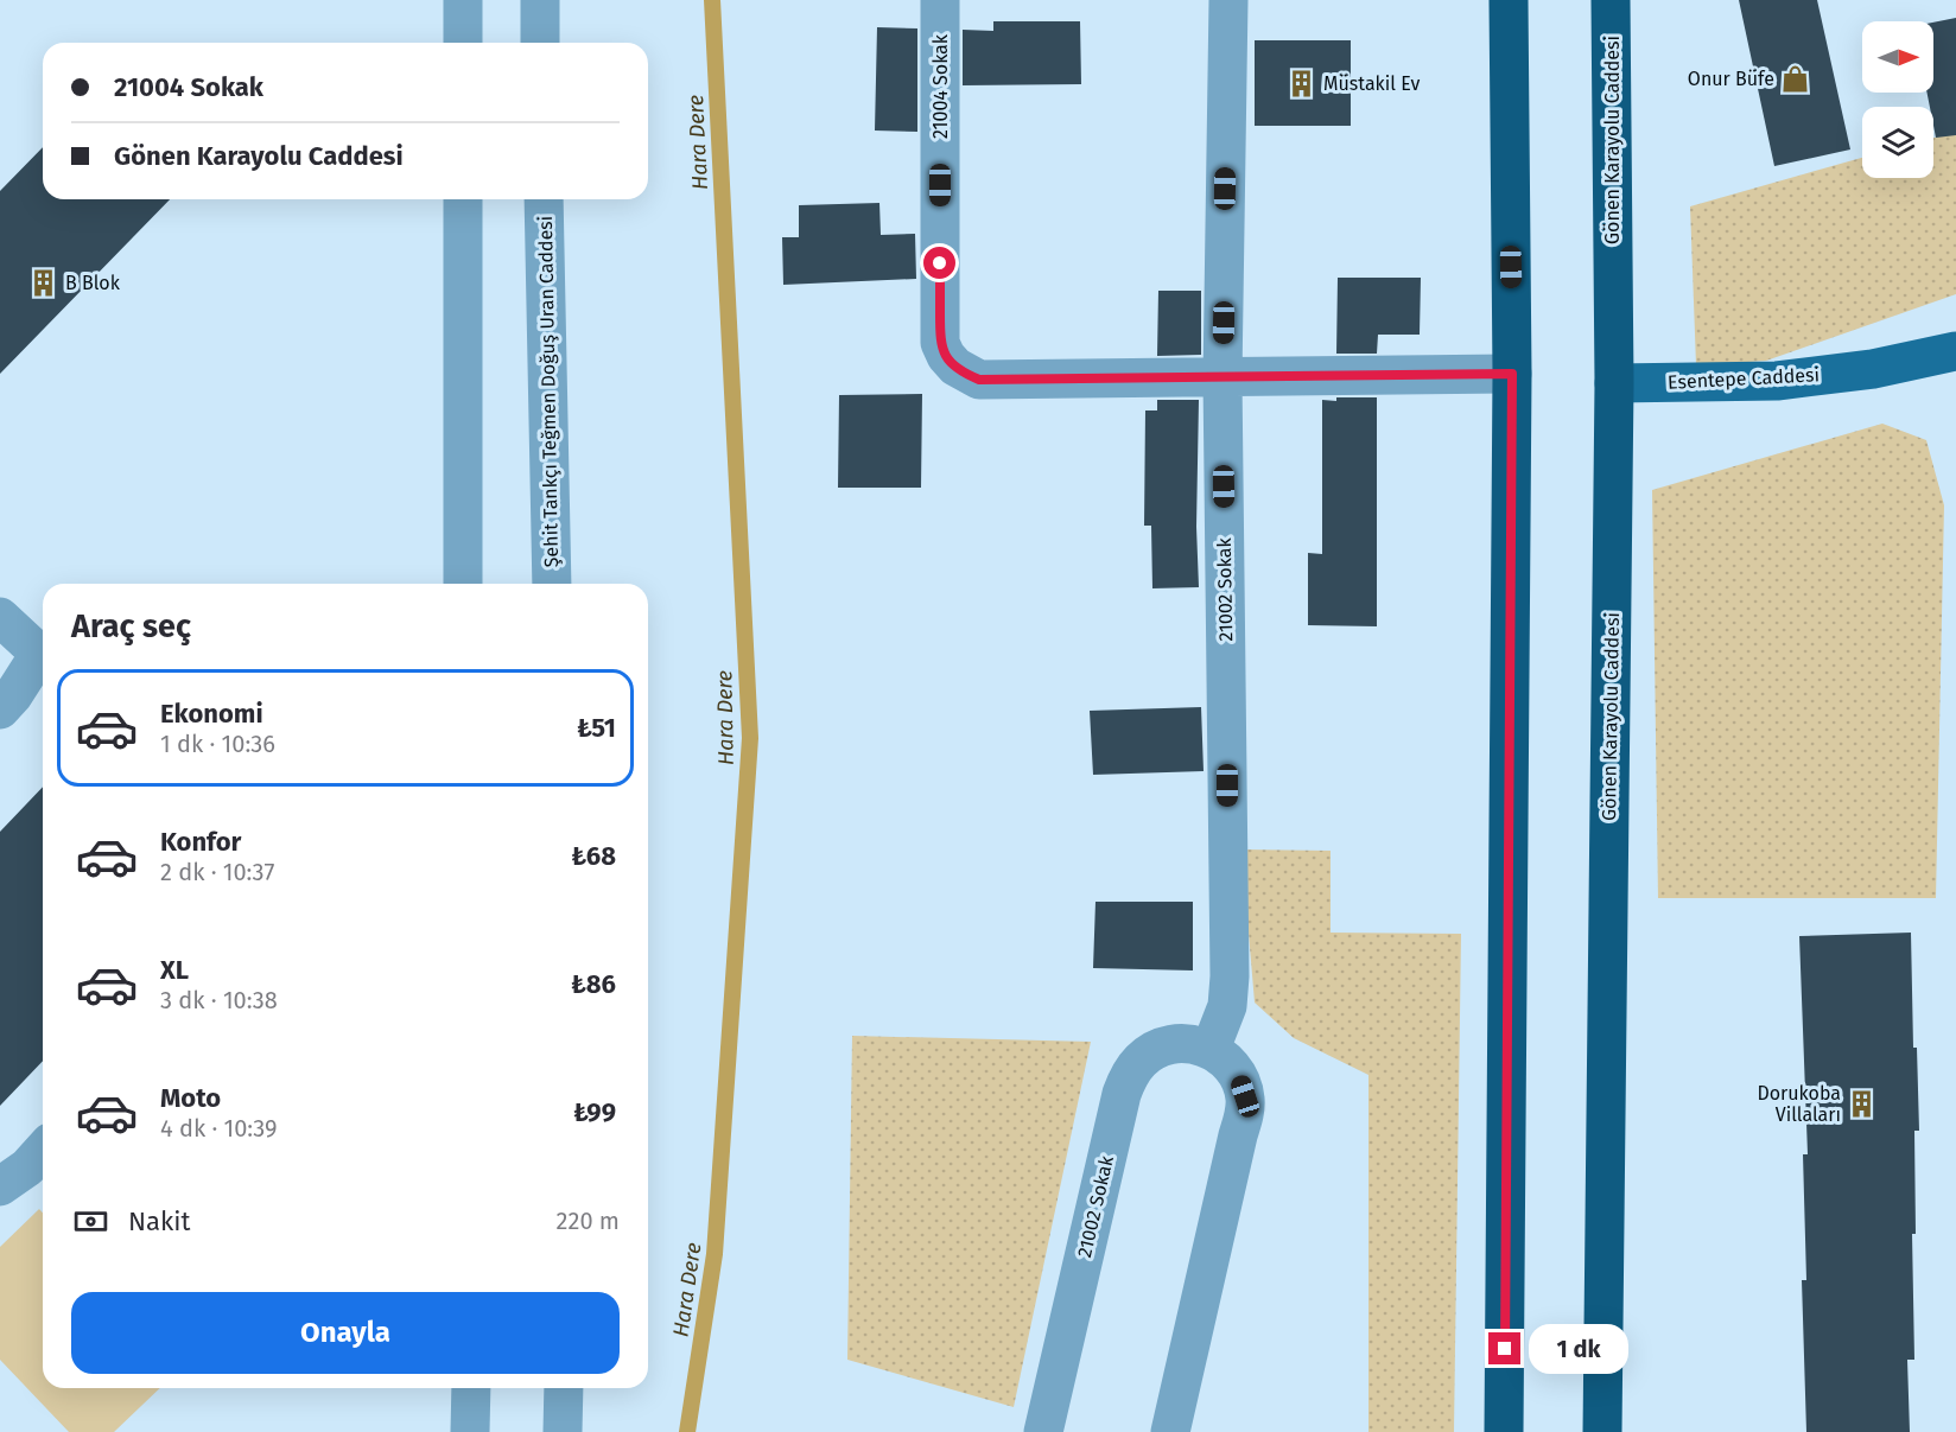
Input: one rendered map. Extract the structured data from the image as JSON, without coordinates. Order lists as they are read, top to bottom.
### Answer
{
  "streets": {
    "highway": ["Gönen Karayolu Caddesi"],
    "main road": ["Esentepe Caddesi"],
    "street": ["21004 Sokak", "Şehit Tankçı Teğmen Doğuş Uran Caddesi", "21002 Sokak"]
  },
  "crossings": [
    ["21004 Sokak", "21002 Sokak"],
    ["Gönen Karayolu Caddesi", "Esentepe Caddesi"]
  ],
  "water": ["Hara Dere"],
  "places": {
    "shop": ["Onur Büfe"],
    "building": ["Müstakil Ev", "B Blok", "Dorukoba Villaları"]
  },
  "north": "right",
  "page": {
    "banner": ["21004 Sokak", "Gönen Karayolu Caddesi"],
    "heading": "Araç seç",
    "list": [
      {
        "name": "Ekonomi",
        "note": "1 dk · 10:36",
        "value": "₺51"
      },
      {
        "name": "Konfor",
        "note": "2 dk · 10:37",
        "value": "₺68"
      },
      {
        "name": "XL",
        "note": "3 dk · 10:38",
        "value": "₺86"
      },
      {
        "name": "Moto",
        "note": "4 dk · 10:39",
        "value": "₺99"
      }
    ],
    "pay": ["Nakit", "220 m"],
    "buttons": "Onayla",
    "bubble": "1 dk"
  }
}
